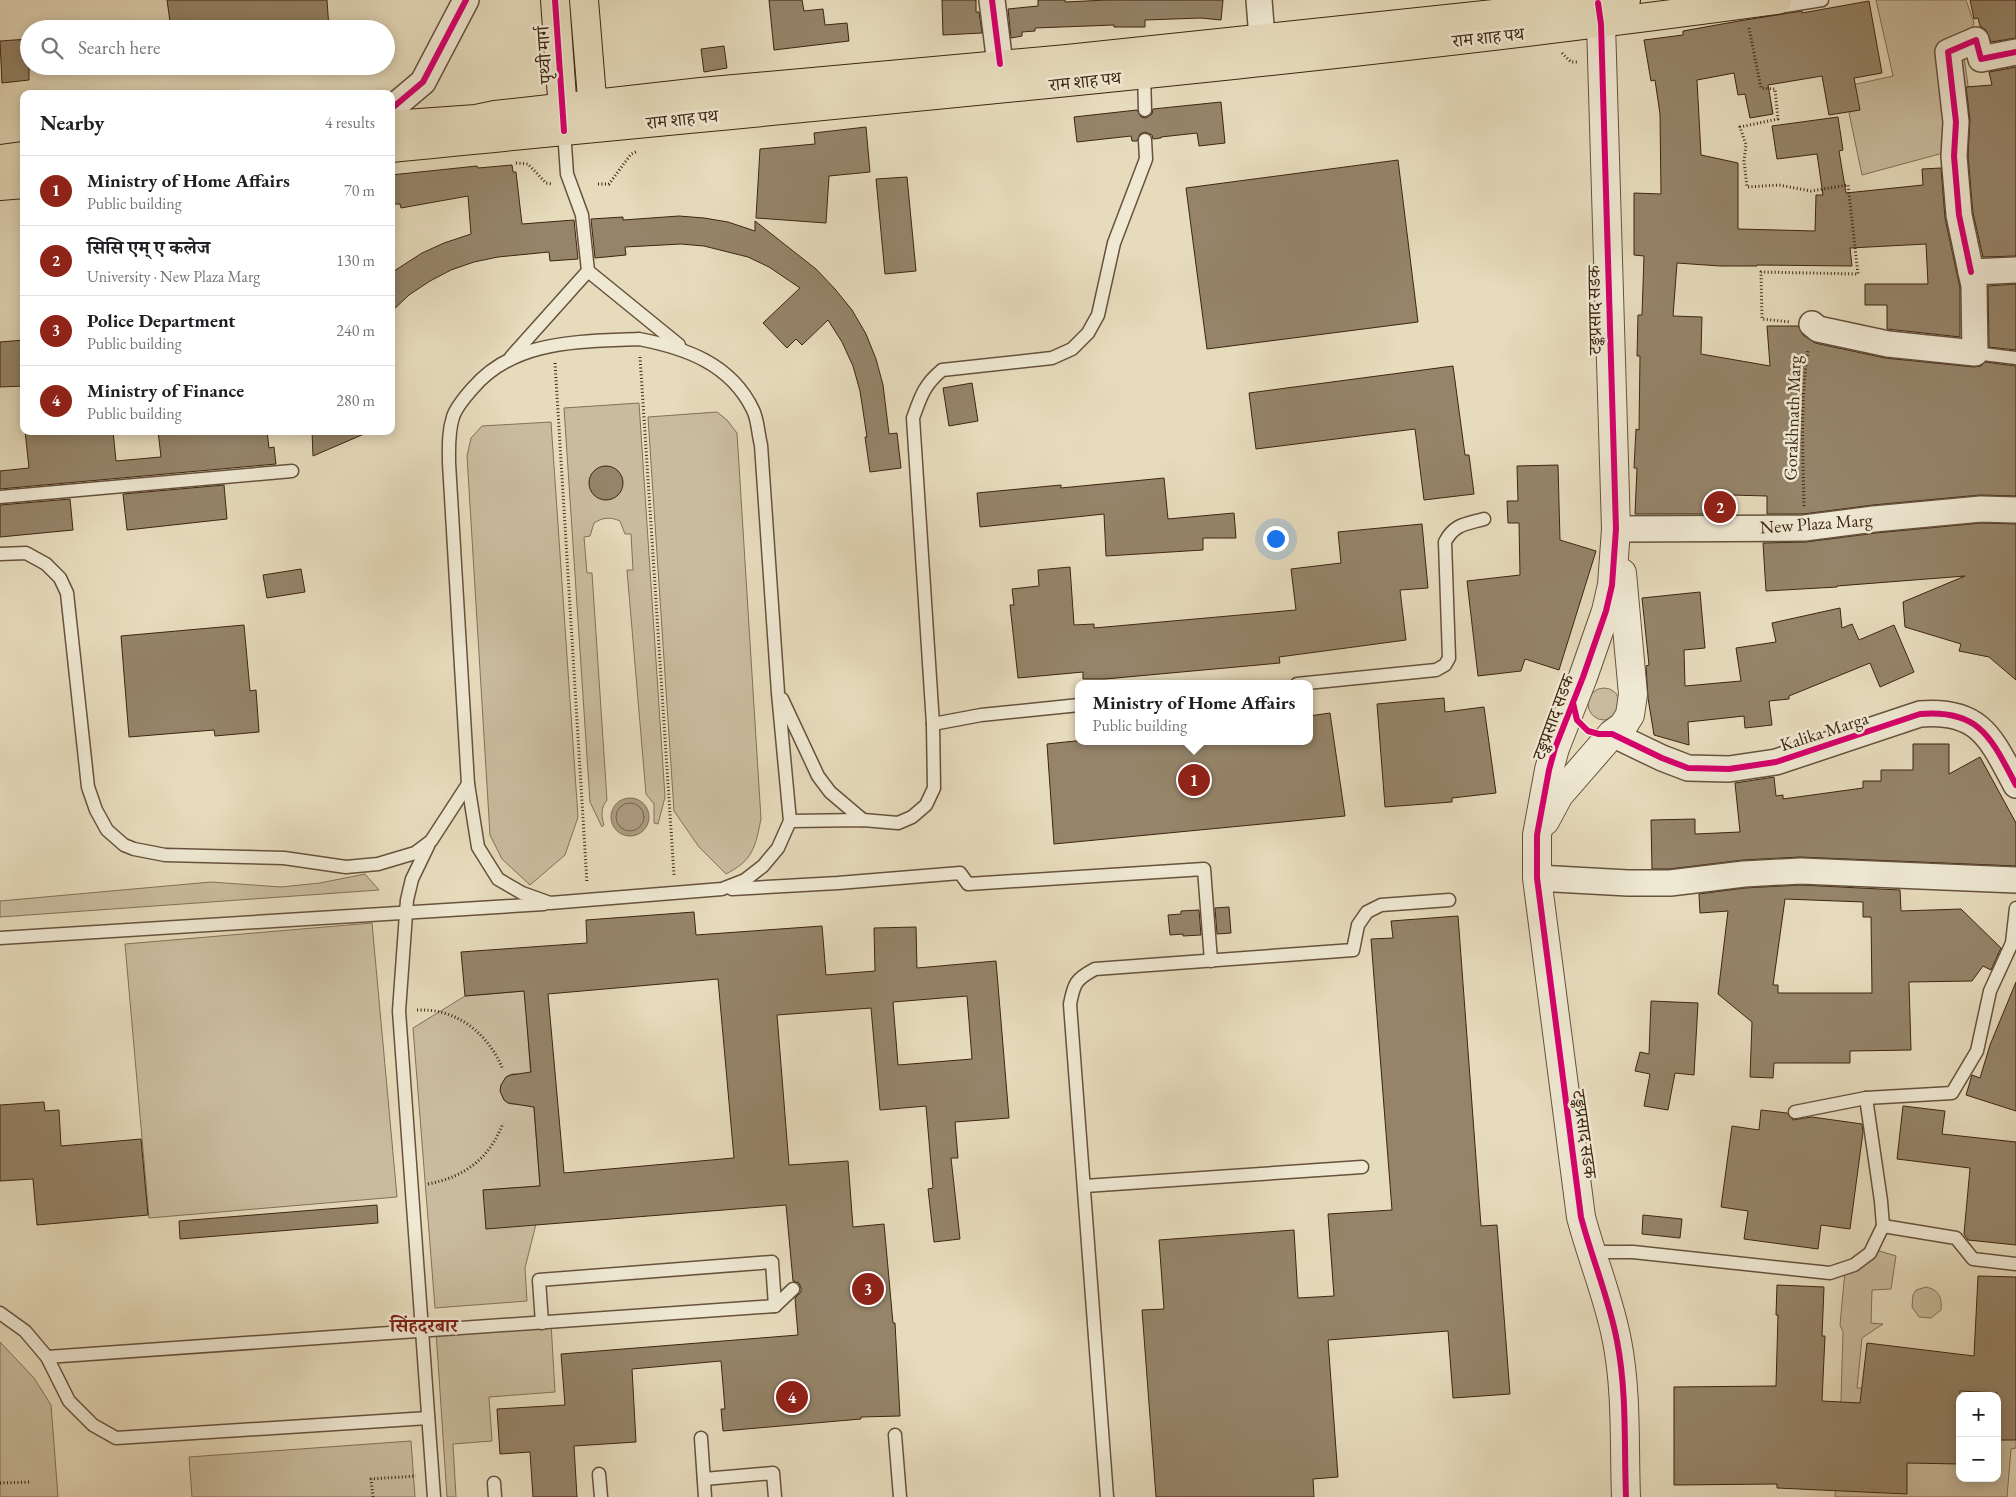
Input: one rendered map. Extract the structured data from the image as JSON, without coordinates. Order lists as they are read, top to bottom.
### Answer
{
  "streets": {
    "main road": ["राम शाह पथ", "पृथ्वी मार्ग"],
    "street": ["टङ्कप्रसाद सडक", "New Plaza Marg", "Kalika Marga"],
    "path": ["Gorakhnath Marg"]
  },
  "crossings": [
    ["राम शाह पथ", "पृथ्वी मार्ग"],
    ["राम शाह पथ", "टङ्कप्रसाद सडक"],
    ["टङ्कप्रसाद सडक", "New Plaza Marg"],
    ["टङ्कप्रसाद सडक", "Kalika Marga"],
    ["Gorakhnath Marg", "New Plaza Marg"]
  ],
  "districts": ["सिंहदरबार"],
  "page": {
    "search": "Search here",
    "heading": ["Nearby", "4 results"],
    "list": [
      {
        "mark": "1",
        "name": "Ministry of Home Affairs",
        "note": "Public building",
        "value": "70 m"
      },
      {
        "mark": "2",
        "name": "सिसि एम् ए कलेज",
        "note": "University · New Plaza Marg",
        "value": "130 m"
      },
      {
        "mark": "3",
        "name": "Police Department",
        "note": "Public building",
        "value": "240 m"
      },
      {
        "mark": "4",
        "name": "Ministry of Finance",
        "note": "Public building",
        "value": "280 m"
      }
    ],
    "pins": [
      "2",
      "1",
      "3",
      "4"
    ],
    "popup": ["Ministry of Home Affairs", "Public building"],
    "map_buttons": ["+", "−"]
  }
}
